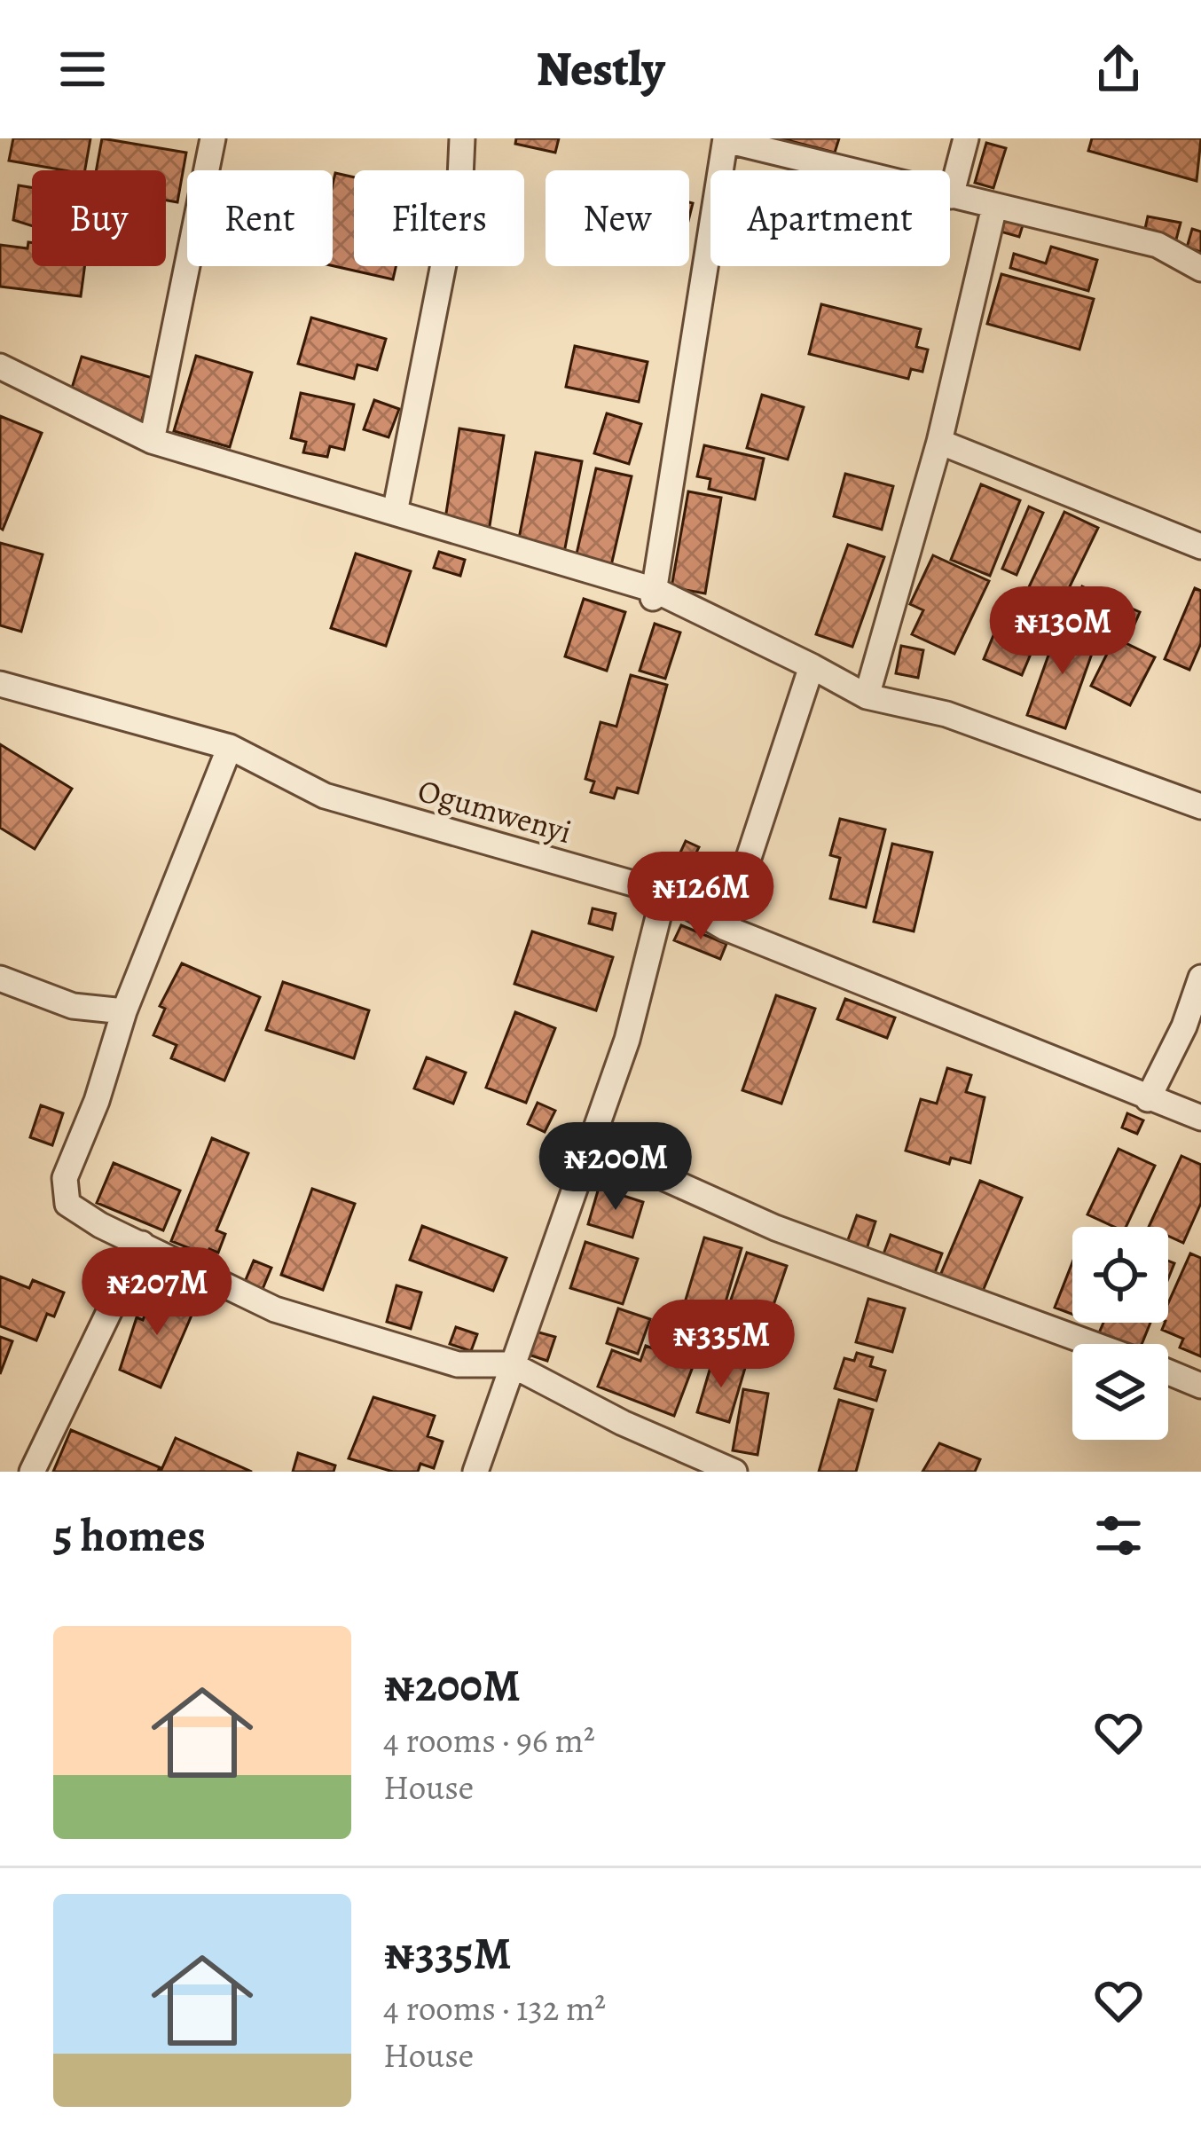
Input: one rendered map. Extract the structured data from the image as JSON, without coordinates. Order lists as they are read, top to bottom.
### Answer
{
  "streets": {
    "street": ["Ogumwenyi"]
  },
  "page": {
    "header": "Nestly",
    "chip": [
      "Buy",
      "Rent",
      "Filters",
      "New",
      "Apartment"
    ],
    "price": [
      "₦130M",
      "₦126M",
      "₦200M",
      "₦207M",
      "₦335M"
    ],
    "heading": "5 homes",
    "list": [
      {
        "name": "₦200M",
        "note": "4 rooms · 96 m² · House"
      },
      {
        "name": "₦335M",
        "note": "4 rooms · 132 m² · House"
      }
    ]
  }
}
